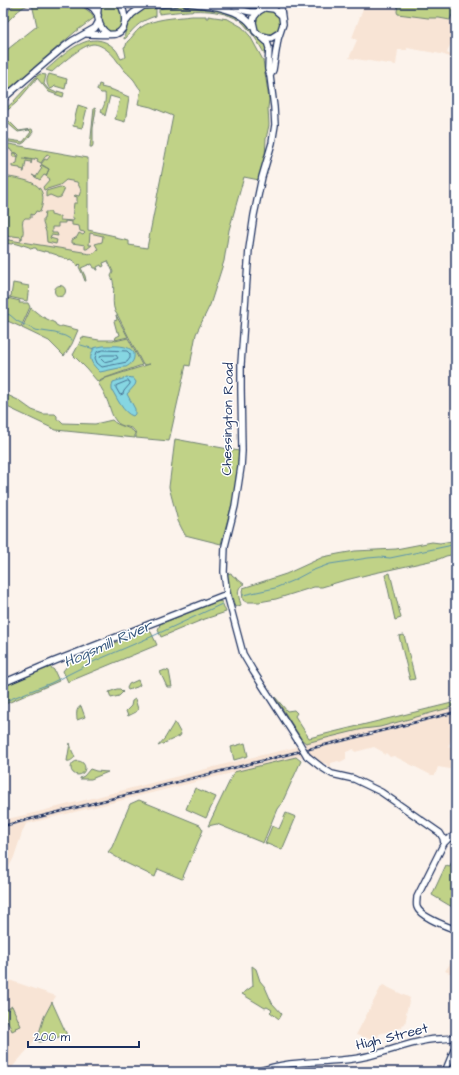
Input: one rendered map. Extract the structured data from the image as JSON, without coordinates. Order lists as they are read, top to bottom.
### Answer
{
  "streets": {
    "main road": ["Chessington Road", "High Street"]
  },
  "water": ["Hogsmill River"],
  "scale_bar": "200 m"
}
